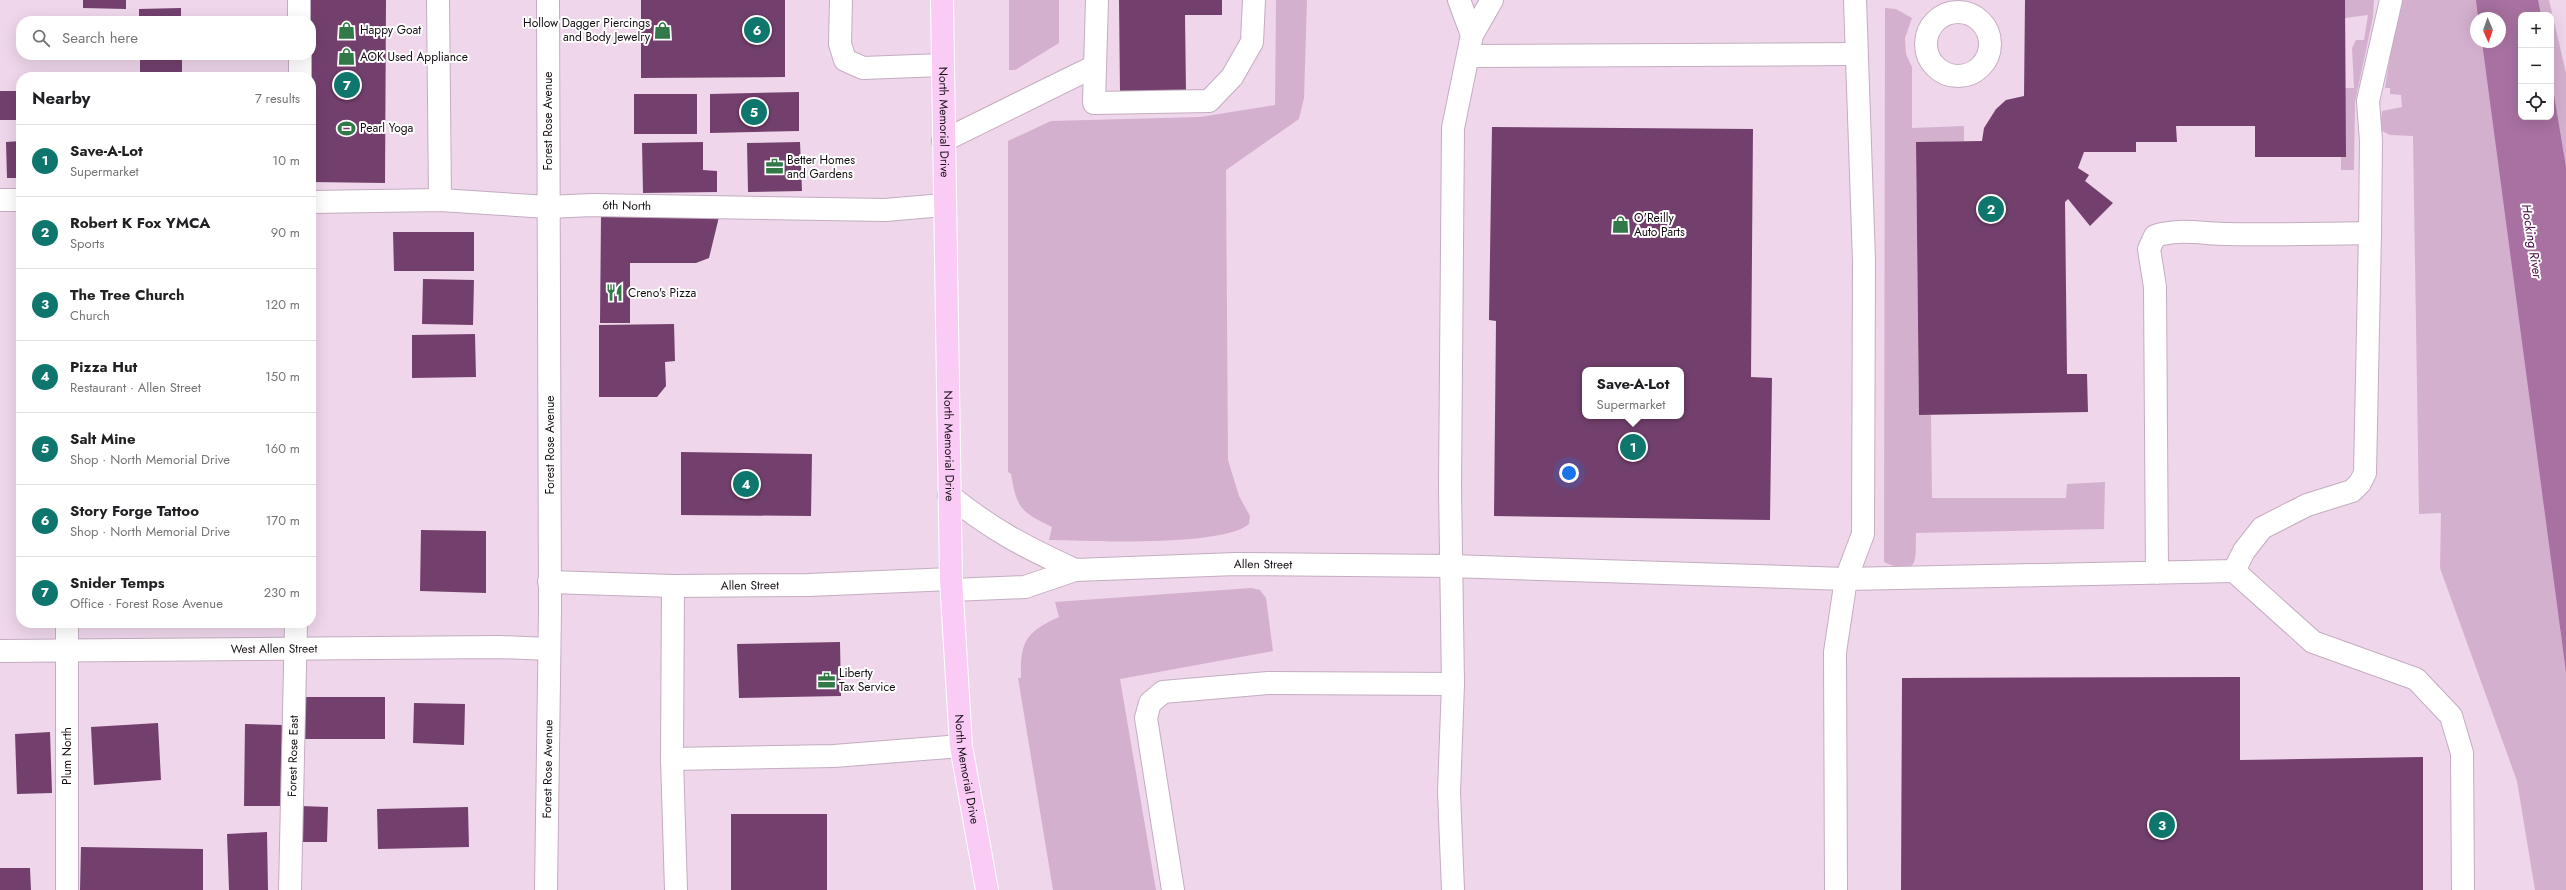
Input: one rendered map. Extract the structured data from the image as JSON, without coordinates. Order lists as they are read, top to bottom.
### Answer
{
  "streets": {
    "main road": ["North Memorial Drive"],
    "street": [
      "Forest Rose Avenue",
      "6th North",
      "Allen Street",
      "West Allen Street",
      "Plum North",
      "Forest Rose East"
    ]
  },
  "crossings": [
    ["Forest Rose Avenue", "6th North"],
    ["Forest Rose Avenue", "Allen Street"],
    ["Forest Rose Avenue", "West Allen Street"],
    ["North Memorial Drive", "6th North"],
    ["North Memorial Drive", "Allen Street"],
    ["West Allen Street", "Plum North"],
    ["West Allen Street", "Forest Rose East"]
  ],
  "water": ["Hocking River"],
  "places": {
    "shop": [
      "Happy Goat",
      "Hollow Dagger Piercings and Body Jewelry",
      "AOK Used Appliance",
      "O'Reilly Auto Parts"
    ],
    "sports": ["Pearl Yoga"],
    "office": ["Better Homes and Gardens", "Liberty Tax Service"],
    "restaurant": ["Creno's Pizza"]
  },
  "north": "bottom",
  "page": {
    "map_buttons": ["+", "−"],
    "pins": [
      "6",
      "7",
      "5",
      "2",
      "1",
      "4",
      "3"
    ],
    "search": "Search here",
    "heading": ["Nearby", "7 results"],
    "list": [
      {
        "mark": "1",
        "name": "Save-A-Lot",
        "note": "Supermarket",
        "value": "10 m"
      },
      {
        "mark": "2",
        "name": "Robert K Fox YMCA",
        "note": "Sports",
        "value": "90 m"
      },
      {
        "mark": "3",
        "name": "The Tree Church",
        "note": "Church",
        "value": "120 m"
      },
      {
        "mark": "4",
        "name": "Pizza Hut",
        "note": "Restaurant · Allen Street",
        "value": "150 m"
      },
      {
        "mark": "5",
        "name": "Salt Mine",
        "note": "Shop · North Memorial Drive",
        "value": "160 m"
      },
      {
        "mark": "6",
        "name": "Story Forge Tattoo",
        "note": "Shop · North Memorial Drive",
        "value": "170 m"
      },
      {
        "mark": "7",
        "name": "Snider Temps",
        "note": "Office · Forest Rose Avenue",
        "value": "230 m"
      }
    ],
    "popup": ["Save-A-Lot", "Supermarket"]
  }
}
